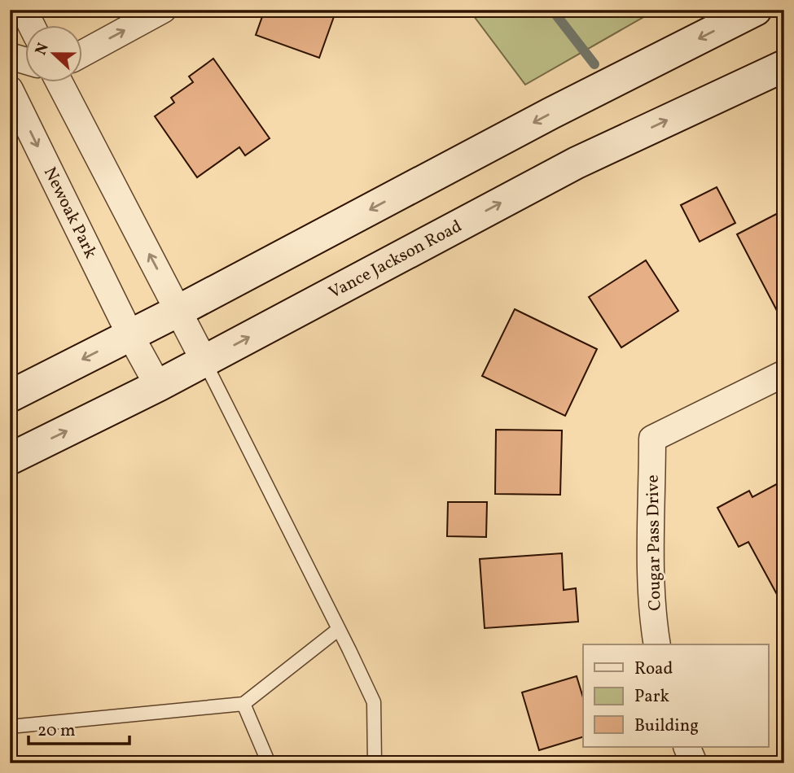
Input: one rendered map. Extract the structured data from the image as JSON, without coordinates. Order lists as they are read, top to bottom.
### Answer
{
  "streets": {
    "main road": ["Vance Jackson Road"],
    "street": ["Newoak Park", "Cougar Pass Drive"]
  },
  "crossings": [
    ["Newoak Park", "Vance Jackson Road"]
  ],
  "legend": ["Road", "Park", "Building"],
  "scale_bar": "20 m",
  "north": "left"
}
